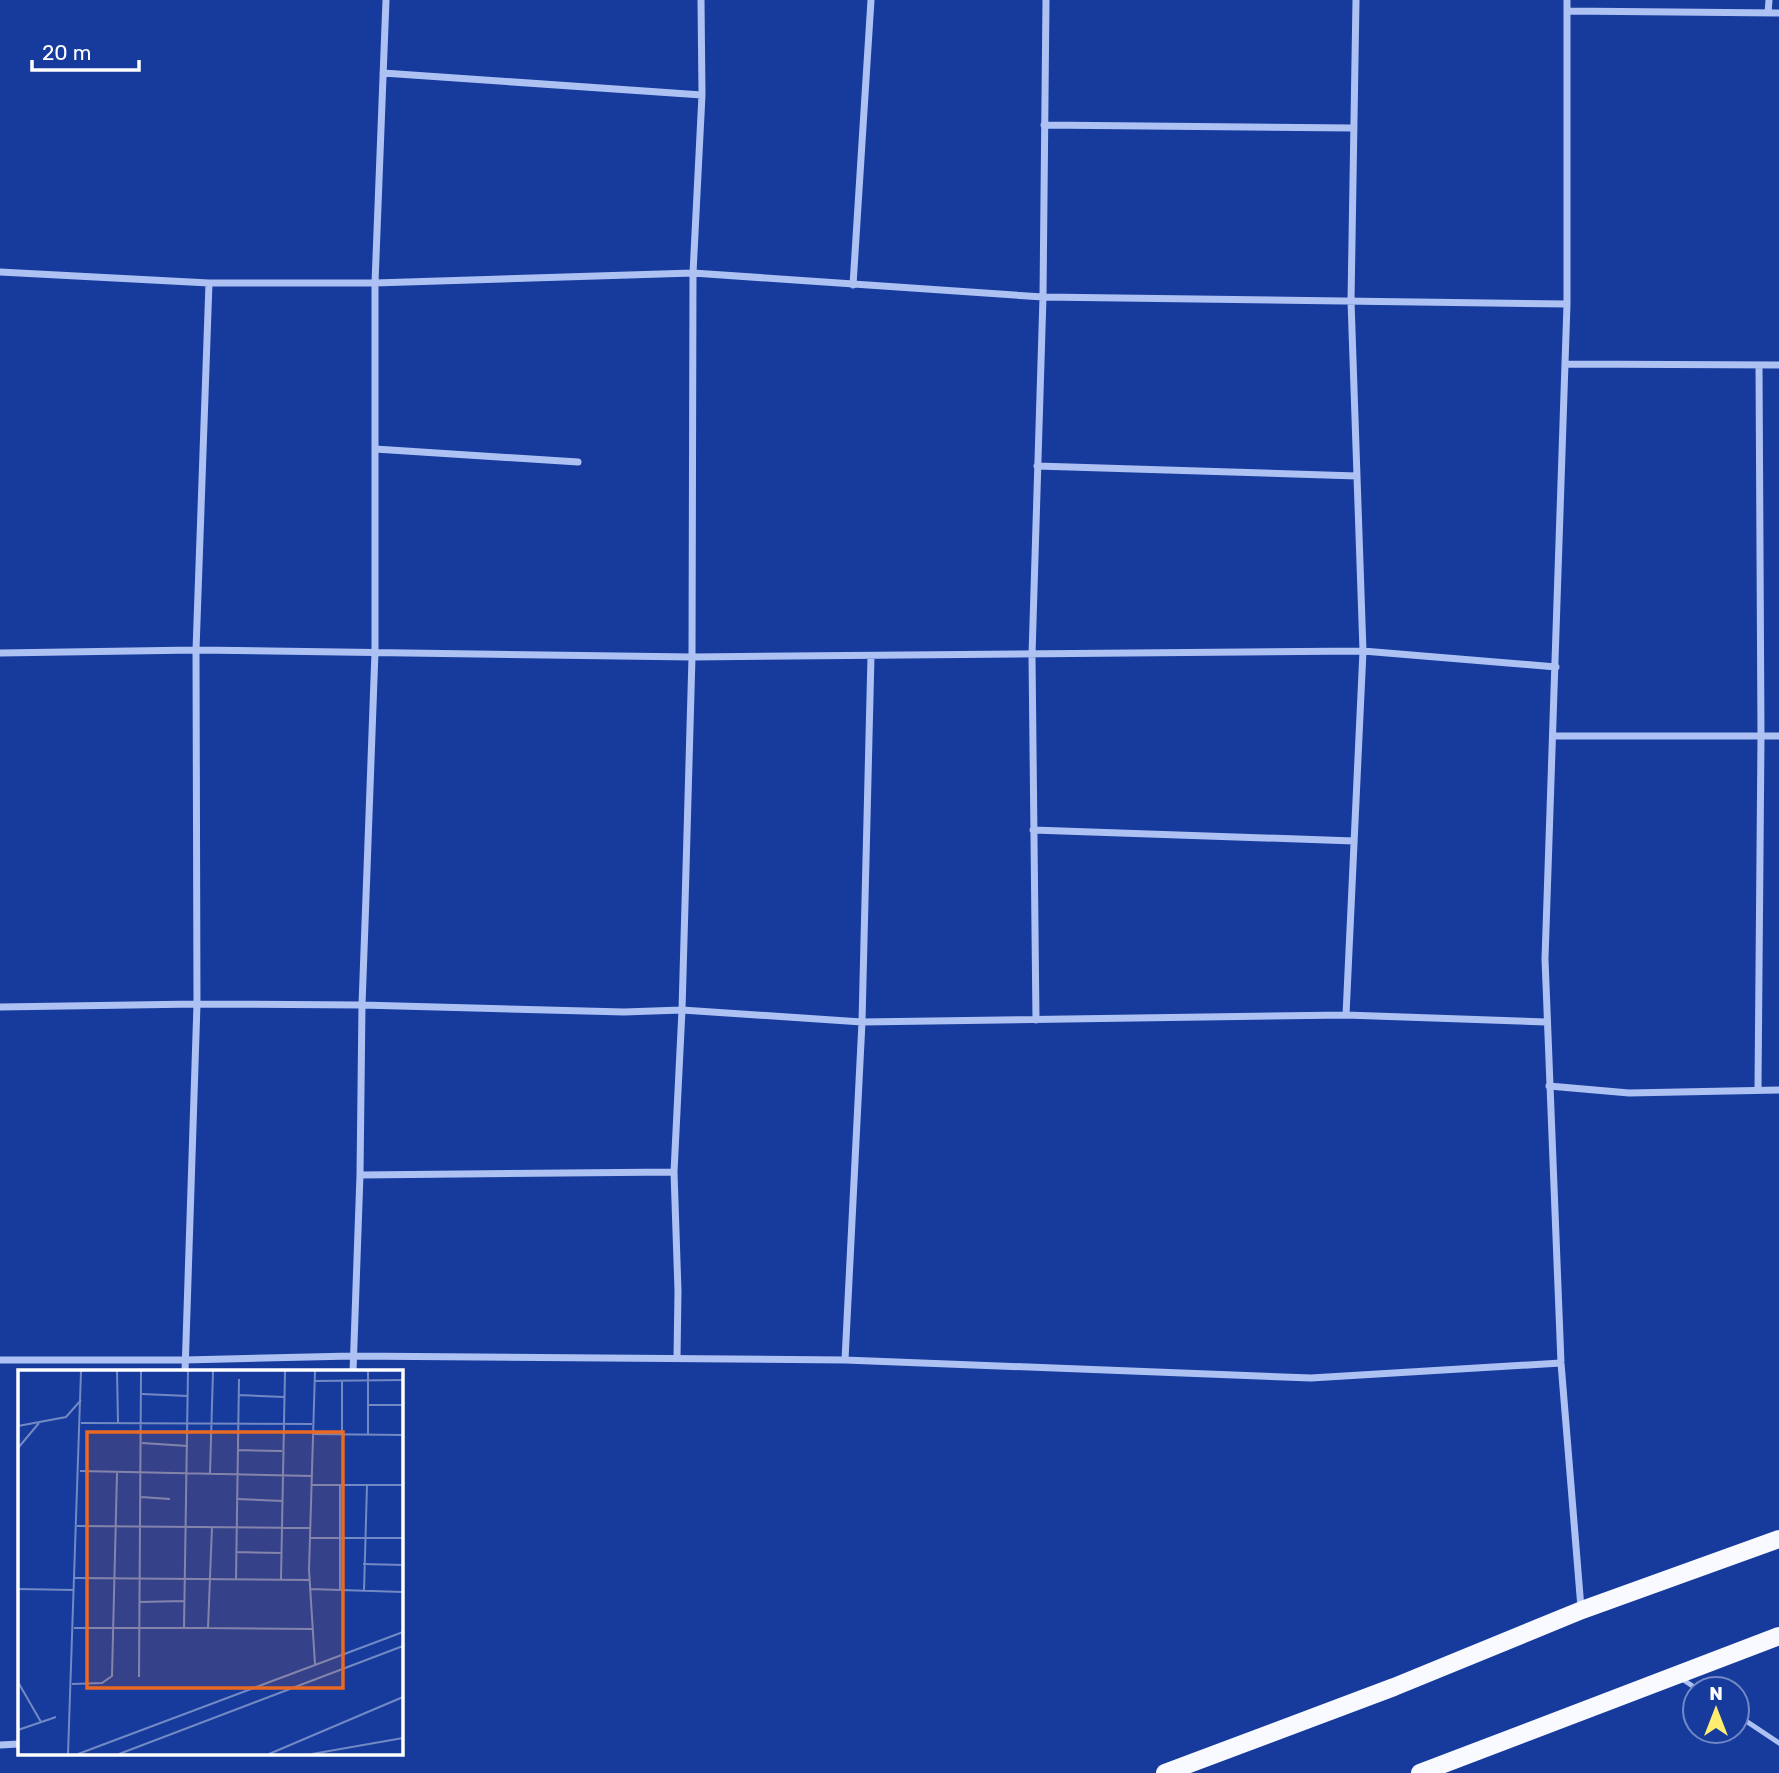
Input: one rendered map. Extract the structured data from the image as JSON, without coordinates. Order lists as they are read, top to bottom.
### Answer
{
  "scale_bar": "20 m",
  "north": "top"
}
